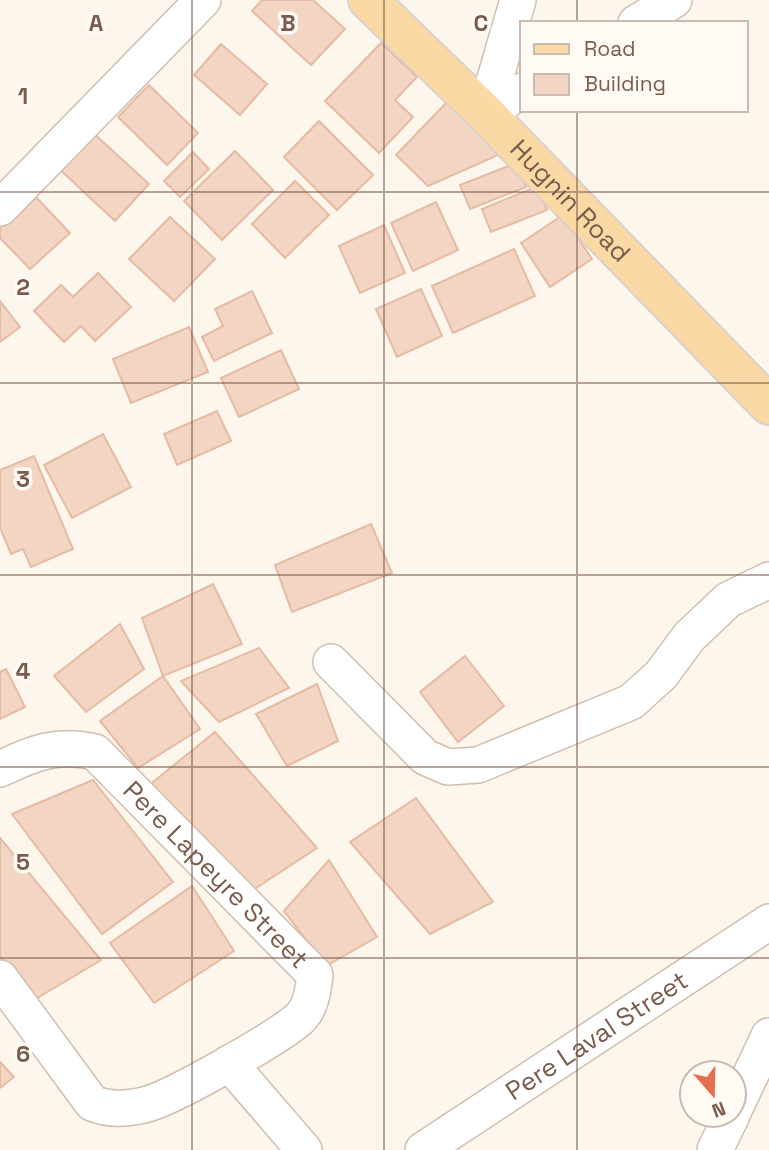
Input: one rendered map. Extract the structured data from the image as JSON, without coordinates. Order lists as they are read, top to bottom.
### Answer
{
  "streets": {
    "main road": ["Hugnin Road"],
    "street": ["Pere Lapeyre Street", "Pere Laval Street"]
  },
  "legend": ["Road", "Building"],
  "north": "bottom",
  "grid": {
    "columns": ["A", "B", "C"],
    "rows": [
      "1",
      "2",
      "3",
      "4",
      "5",
      "6"
    ]
  }
}
